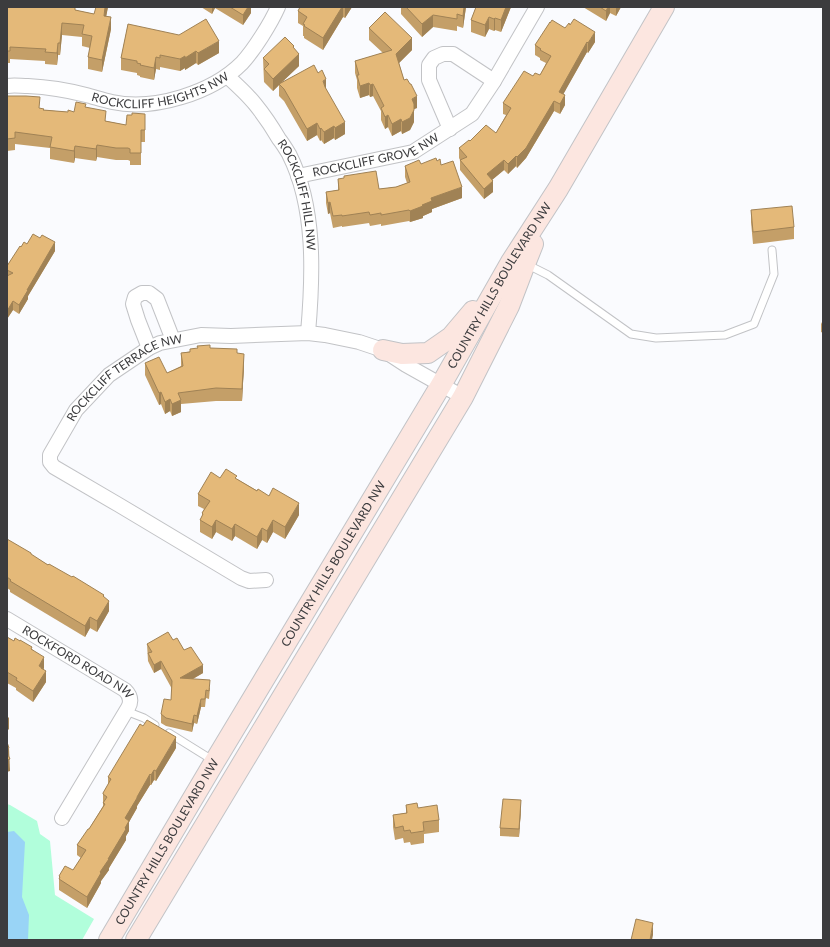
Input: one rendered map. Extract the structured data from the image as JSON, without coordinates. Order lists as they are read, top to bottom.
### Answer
{
  "streets": {
    "main road": ["COUNTRY HILLS BOULEVARD NW"],
    "street": [
      "ROCKCLIFF HEIGHTS NW",
      "ROCKCLIFF GROVE NW",
      "ROCKCLIFF HILL NW",
      "ROCKCLIFF TERRACE NW",
      "ROCKFORD ROAD NW"
    ]
  },
  "crossings": [
    ["ROCKCLIFF HEIGHTS NW", "ROCKCLIFF HILL NW"],
    ["ROCKCLIFF GROVE NW", "ROCKCLIFF HILL NW"],
    ["ROCKCLIFF HILL NW", "ROCKCLIFF TERRACE NW"],
    ["COUNTRY HILLS BOULEVARD NW", "ROCKCLIFF TERRACE NW"]
  ]
}
